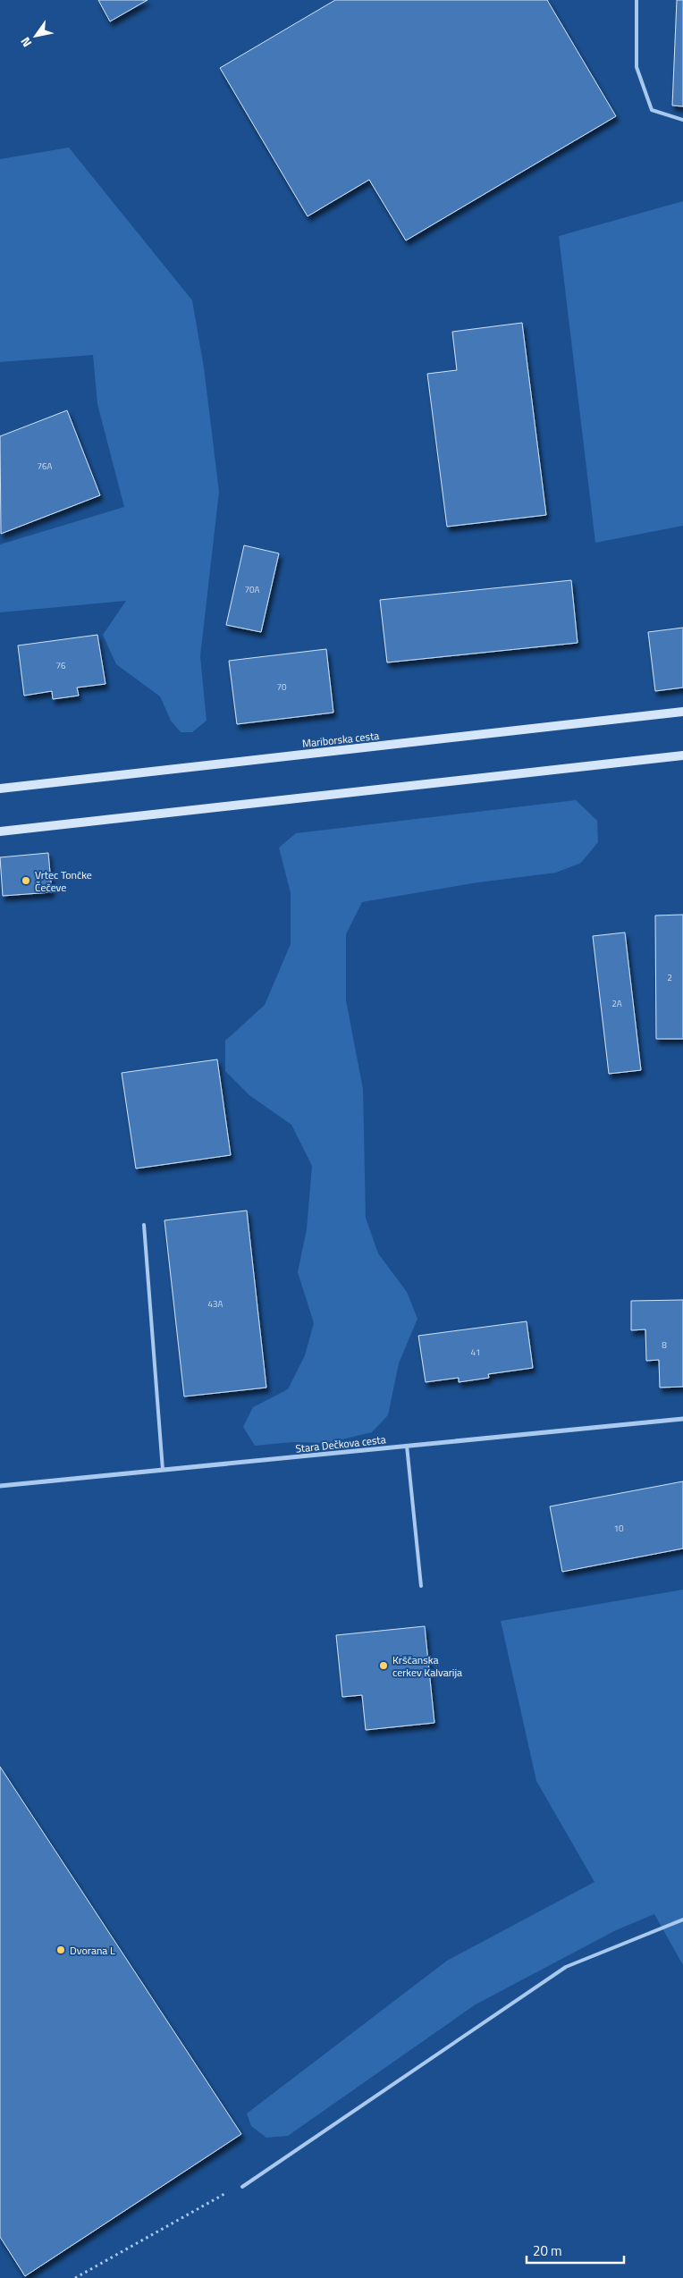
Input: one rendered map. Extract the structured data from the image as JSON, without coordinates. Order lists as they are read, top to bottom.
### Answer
{
  "streets": {
    "main road": ["Mariborska cesta"],
    "street": ["Stara Dečkova cesta"]
  },
  "places": ["Vrtec Tončke Čečeve", "Krščanska cerkev Kalvarija", "Dvorana L"],
  "house_numbers": [
    "76A",
    "70A",
    "76",
    "70",
    "2",
    "2A",
    "43A",
    "8",
    "41",
    "10"
  ],
  "scale_bar": "20 m",
  "north": "bottom left"
}
